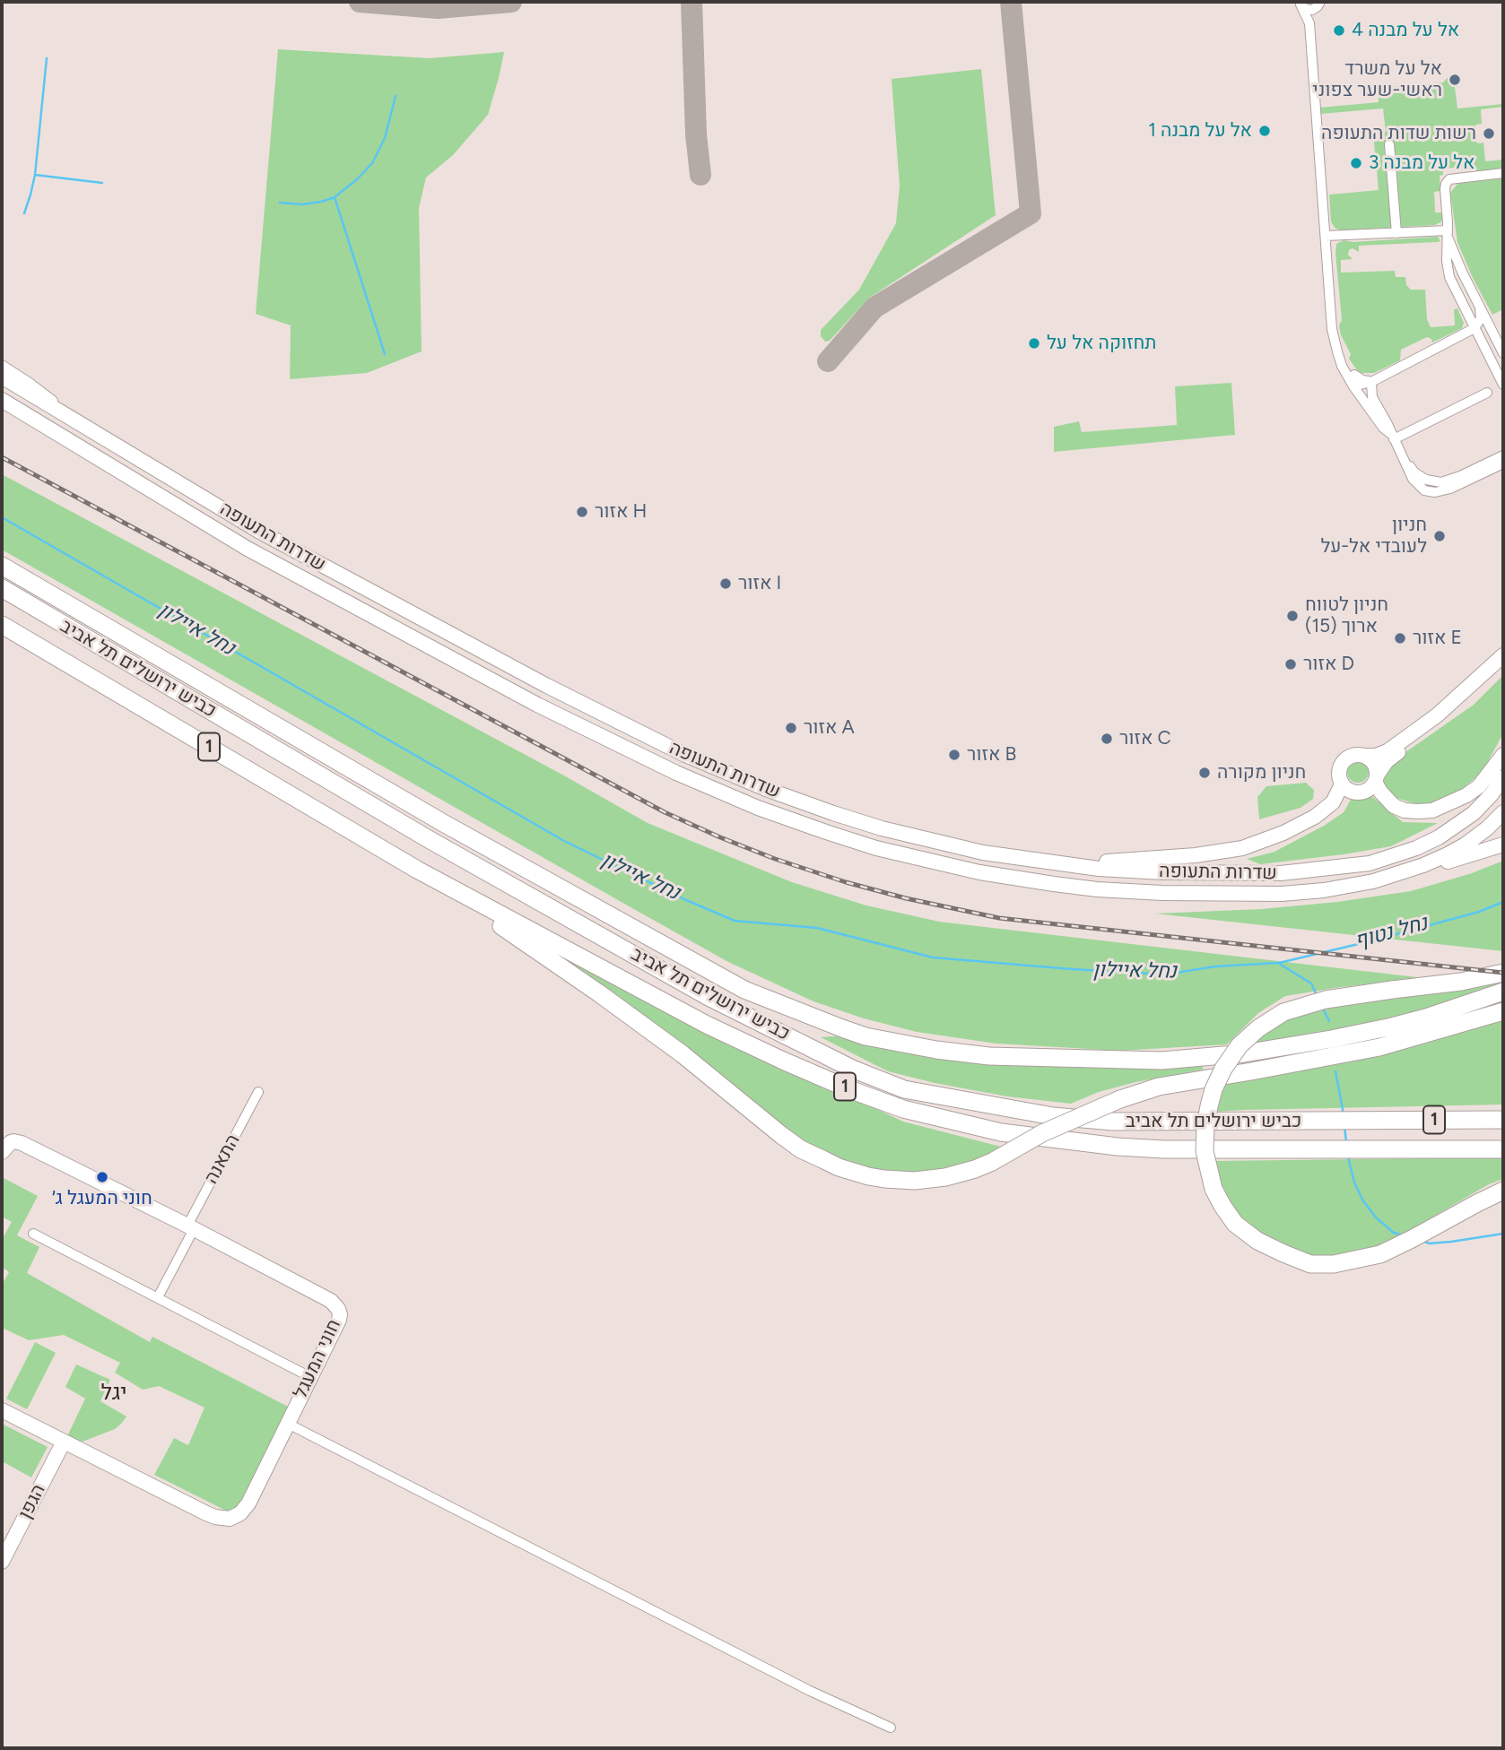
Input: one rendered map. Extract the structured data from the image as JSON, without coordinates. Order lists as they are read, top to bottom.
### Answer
{
  "streets": {
    "highway": ["כביש ירושלים תל אביב", "1"],
    "main road": ["שדרות התעופה", "חוני המעגל", "הגפן"],
    "street": ["התאנה"]
  },
  "crossings": [
    ["התאנה", "חוני המעגל"],
    ["חוני המעגל", "הגפן"]
  ],
  "districts": ["יגל"],
  "water": ["נחל איילון", "נחל נטוף"],
  "places": [
    "אל על מבנה 4",
    "אל על משרד ראשי-שער צפוני",
    "אל על מבנה 1",
    "רשות שדות התעופה",
    "אל על מבנה 3",
    "תחזוקה אל על",
    "אזור H",
    "חניון לעובדי אל-על",
    "אזור I",
    "חניון לטווח ארוך (15)",
    "אזור E",
    "אזור D",
    "אזור A",
    "אזור C",
    "אזור B",
    "חניון מקורה",
    "חוני המעגל ג׳"
  ]
}
